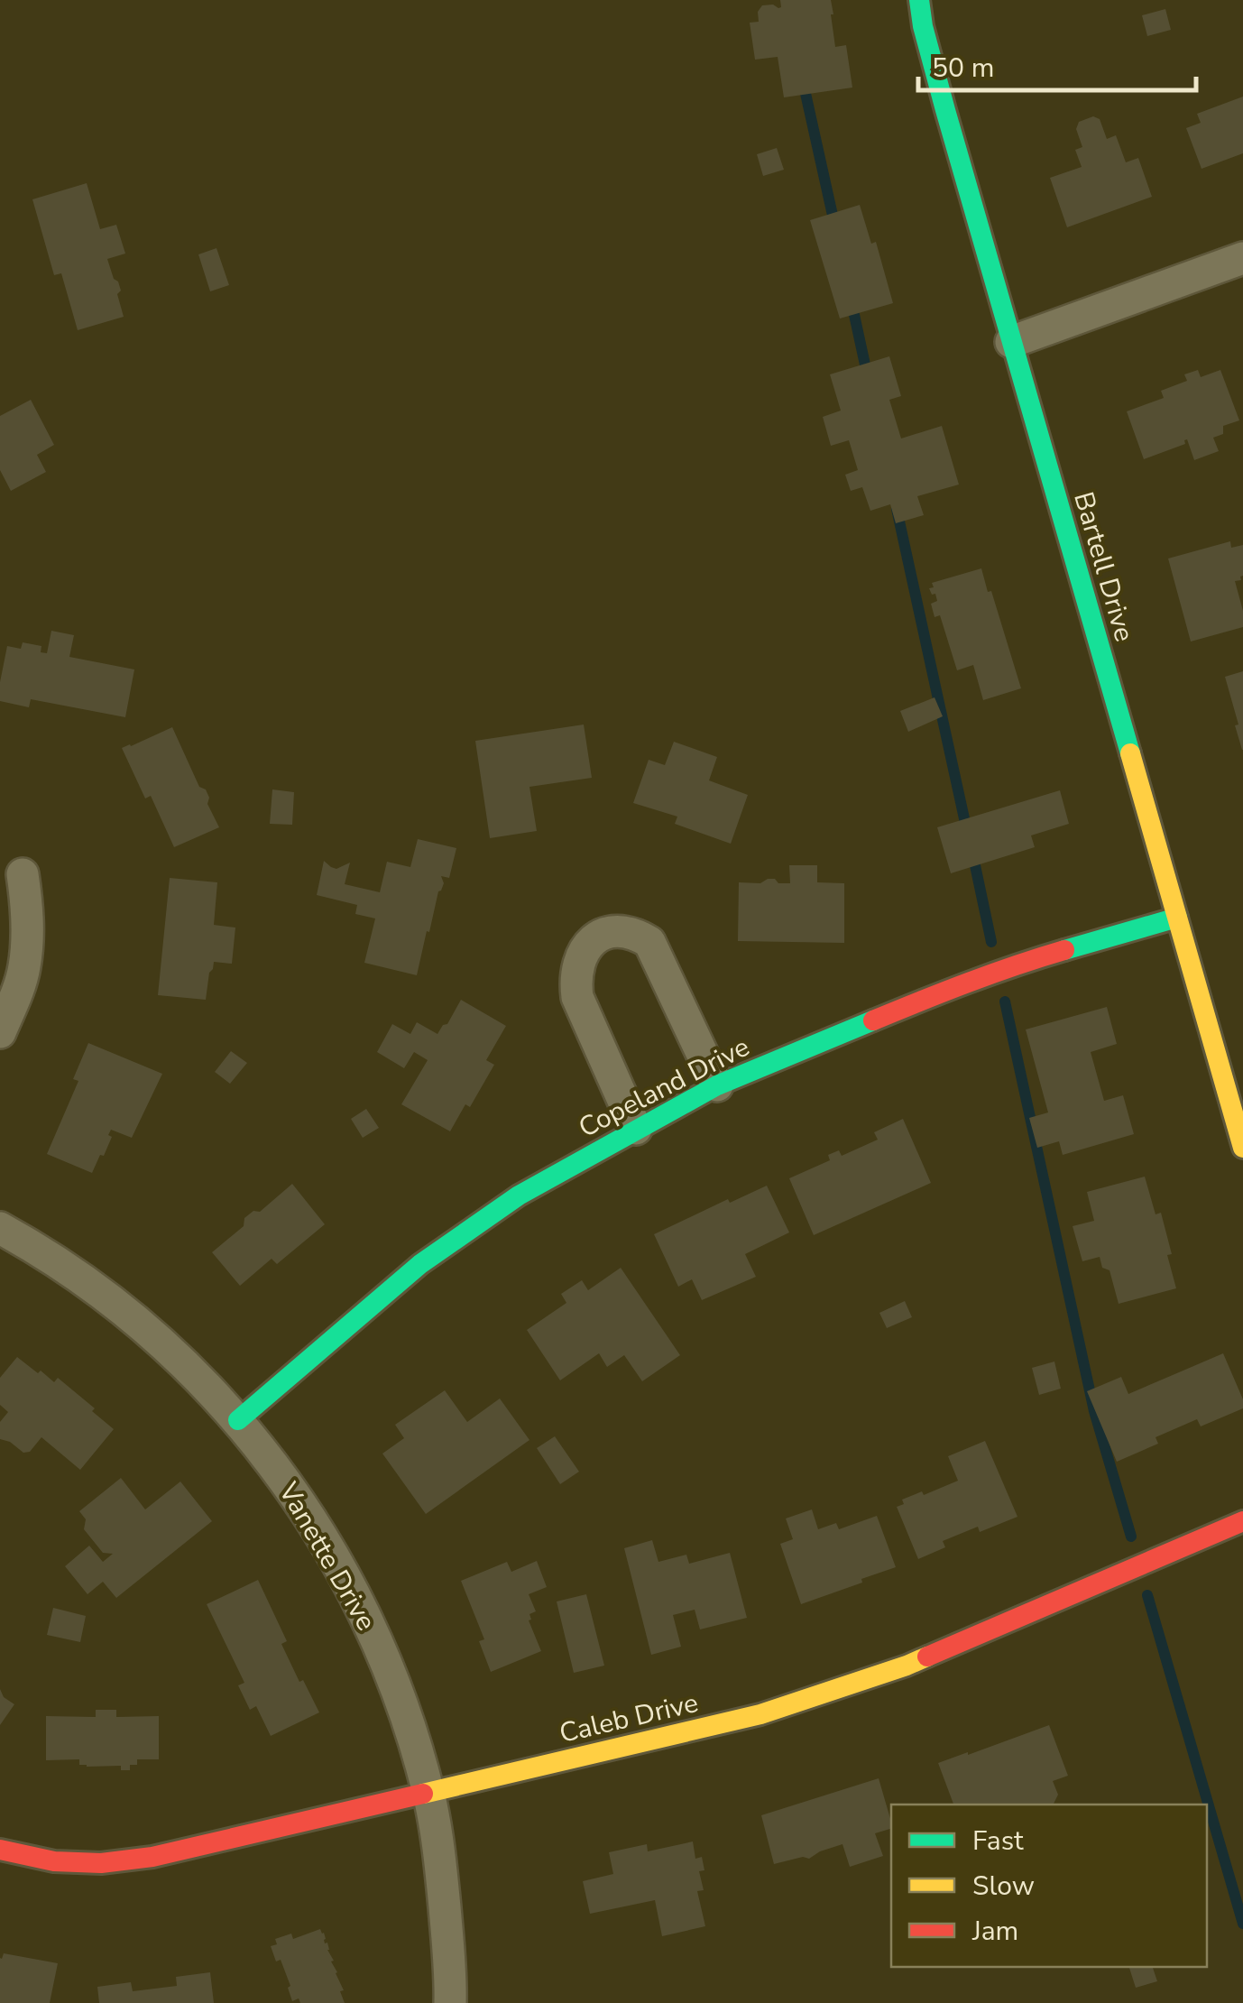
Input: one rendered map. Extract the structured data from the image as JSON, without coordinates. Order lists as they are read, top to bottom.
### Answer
{
  "streets": {
    "street": [
      "Bartell Drive",
      "Copeland Drive",
      "Vanette Drive",
      "Caleb Drive"
    ]
  },
  "crossings": [
    ["Bartell Drive", "Copeland Drive"],
    ["Copeland Drive", "Vanette Drive"],
    ["Vanette Drive", "Caleb Drive"]
  ],
  "legend": ["Fast", "Slow", "Jam"],
  "scale_bar": "50 m"
}
